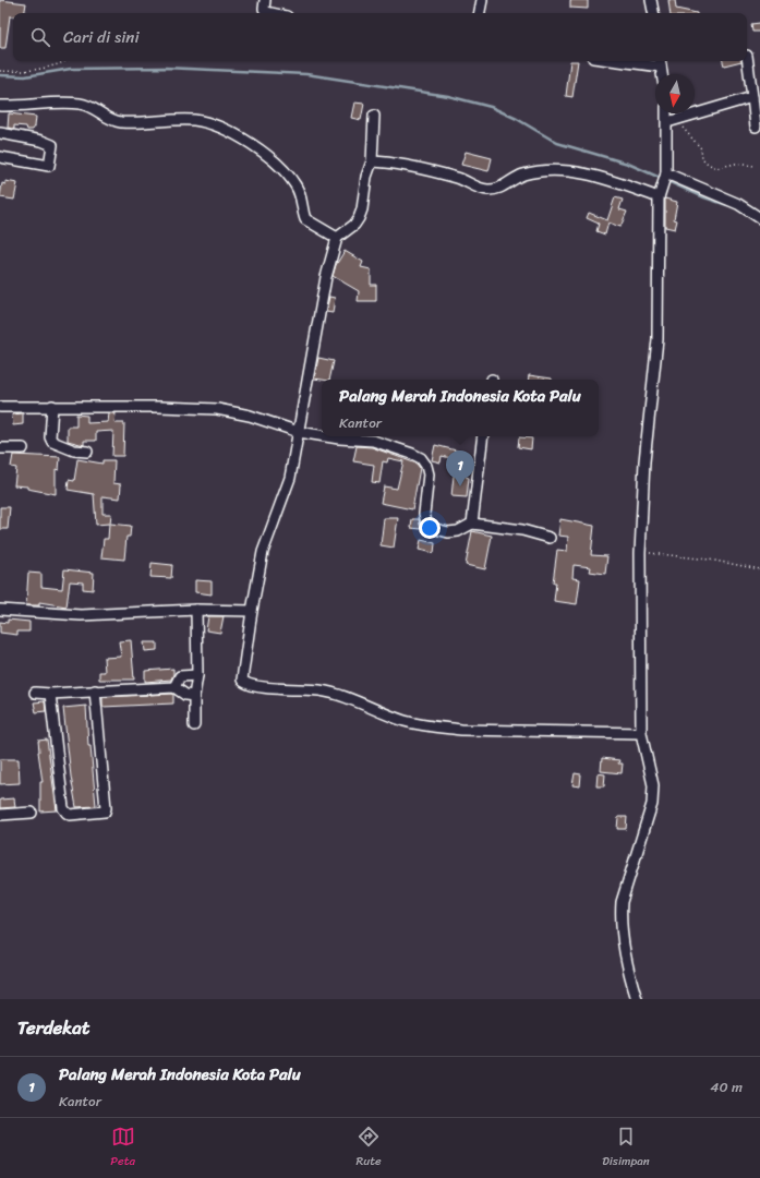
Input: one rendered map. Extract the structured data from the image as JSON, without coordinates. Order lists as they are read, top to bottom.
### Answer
{
  "north": "bottom",
  "page": {
    "search": "Cari di sini",
    "popup": ["Palang Merah Indonesia Kota Palu", "Kantor"],
    "pins": "1",
    "heading": "Terdekat",
    "list": [
      {
        "mark": "1",
        "name": "Palang Merah Indonesia Kota Palu",
        "note": "Kantor",
        "value": "40 m"
      }
    ],
    "nav": ["Peta", "Rute", "Disimpan"]
  }
}
